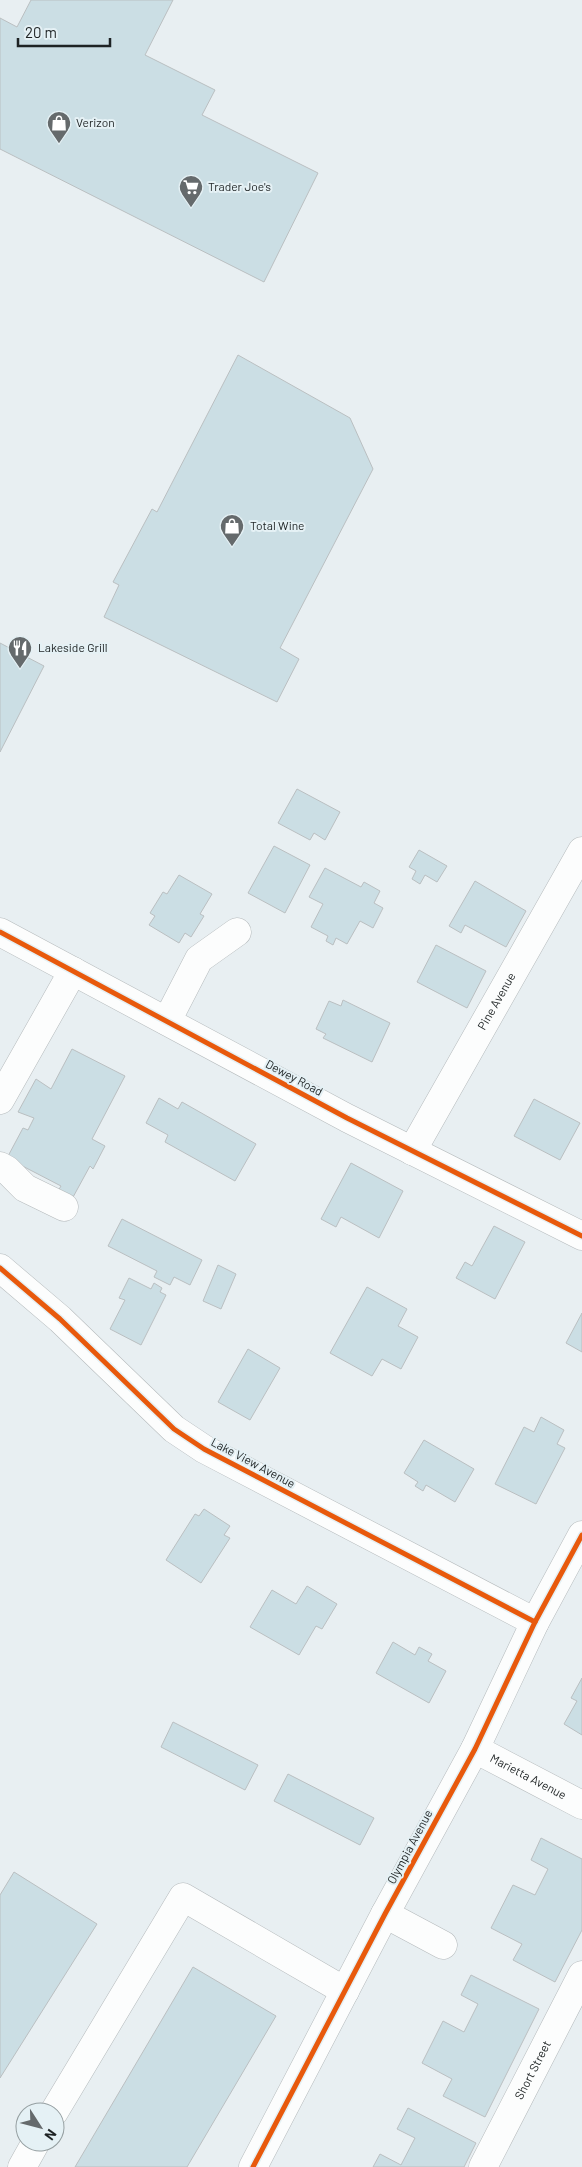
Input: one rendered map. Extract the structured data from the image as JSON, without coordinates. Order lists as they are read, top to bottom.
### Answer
{
  "streets": {
    "street": [
      "Pine Avenue",
      "Dewey Road",
      "Lake View Avenue",
      "Marietta Avenue",
      "Olympia Avenue",
      "Short Street"
    ]
  },
  "crossings": [
    ["Pine Avenue", "Dewey Road"],
    ["Lake View Avenue", "Olympia Avenue"],
    ["Marietta Avenue", "Olympia Avenue"]
  ],
  "places": {
    "shop": ["Verizon", "Total Wine"],
    "supermarket": ["Trader Joe's"],
    "restaurant": ["Lakeside Grill"]
  },
  "scale_bar": "20 m",
  "north": "bottom right"
}
